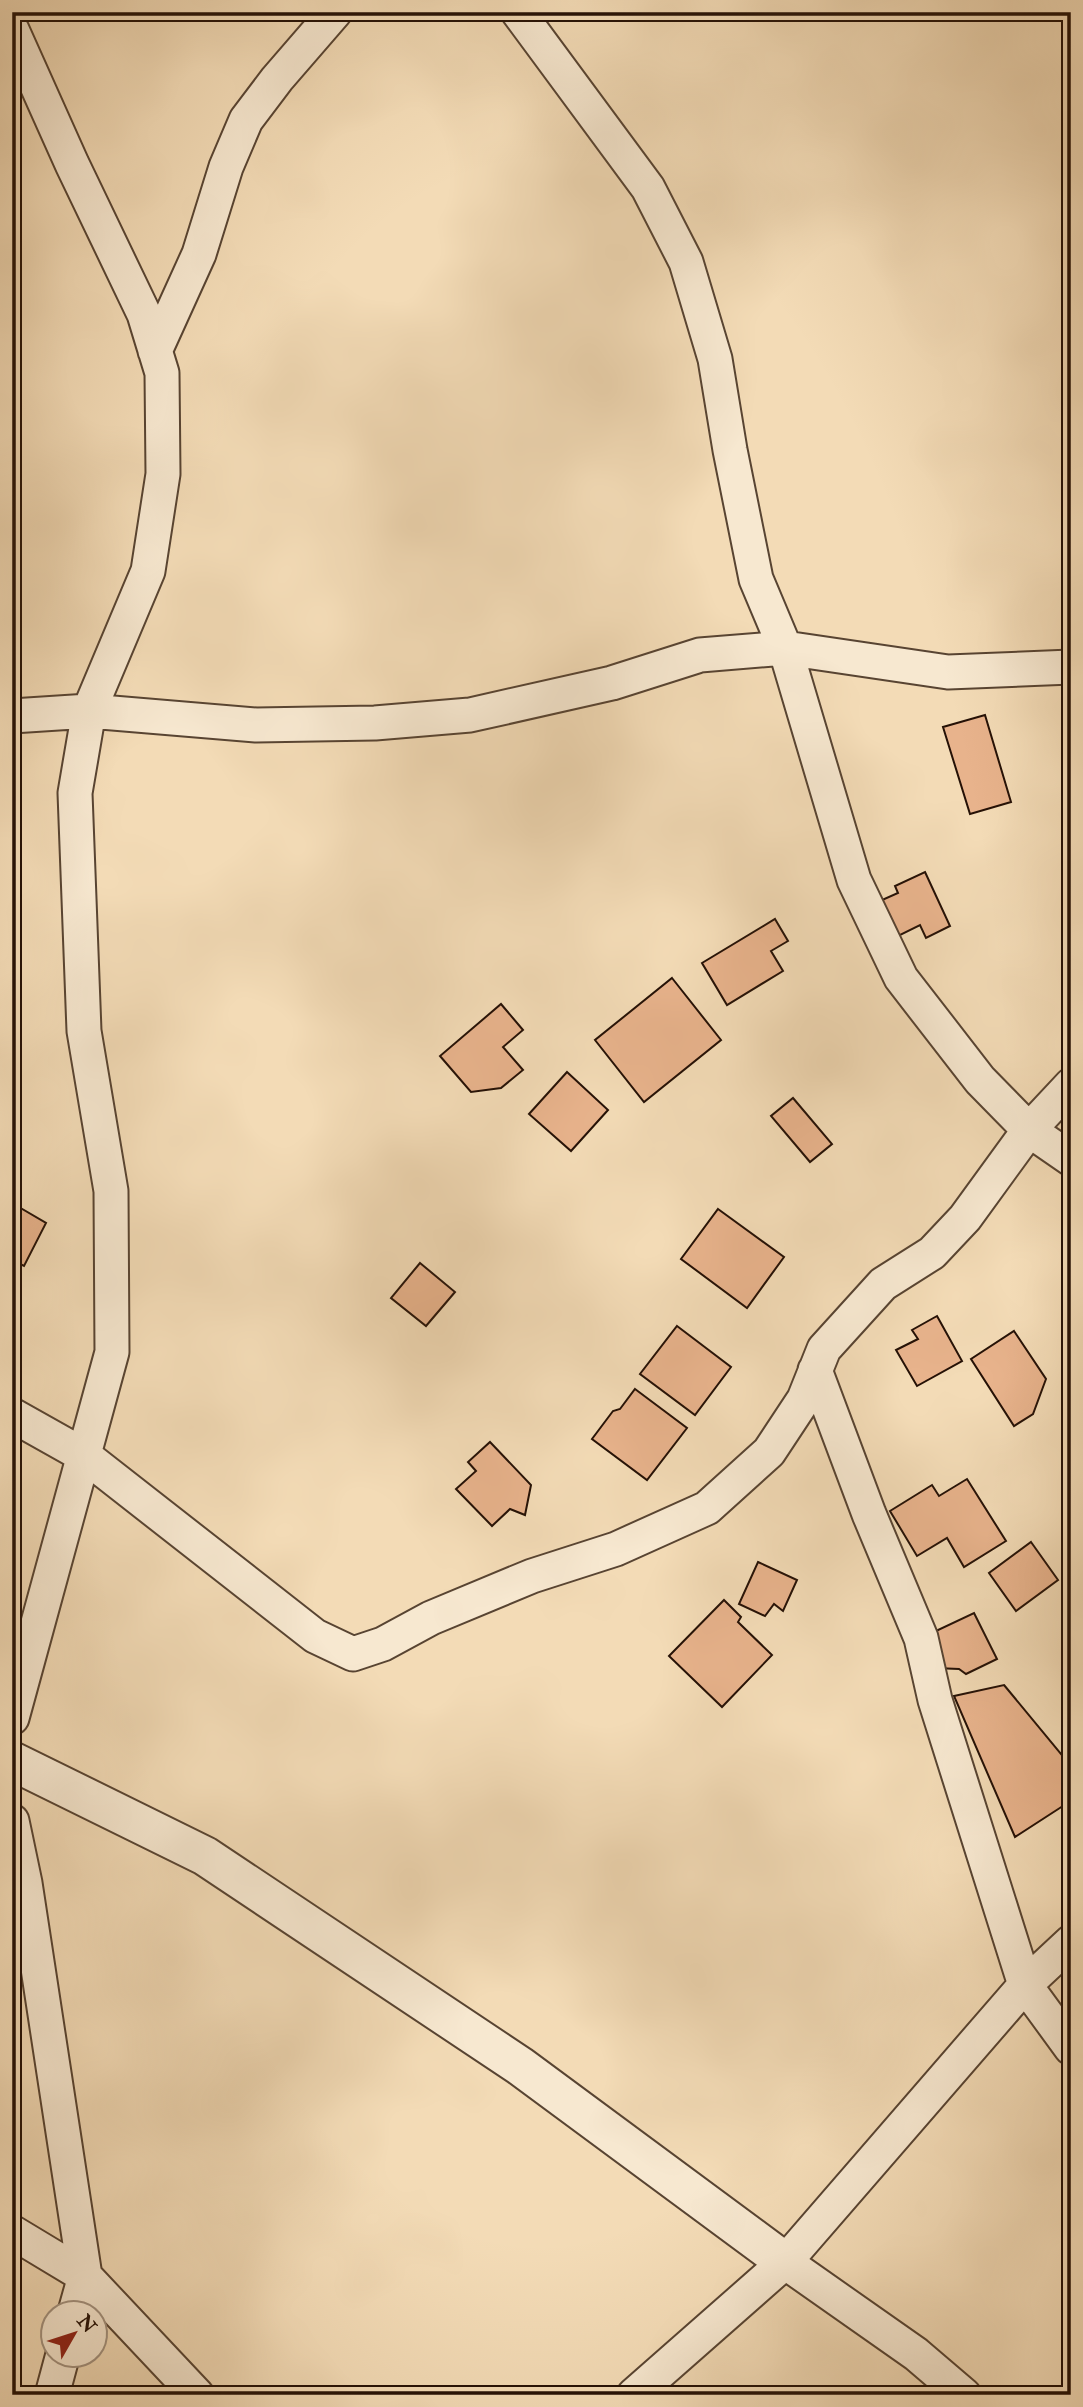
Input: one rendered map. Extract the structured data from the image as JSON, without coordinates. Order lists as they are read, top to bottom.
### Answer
{
  "north": "top right"
}
